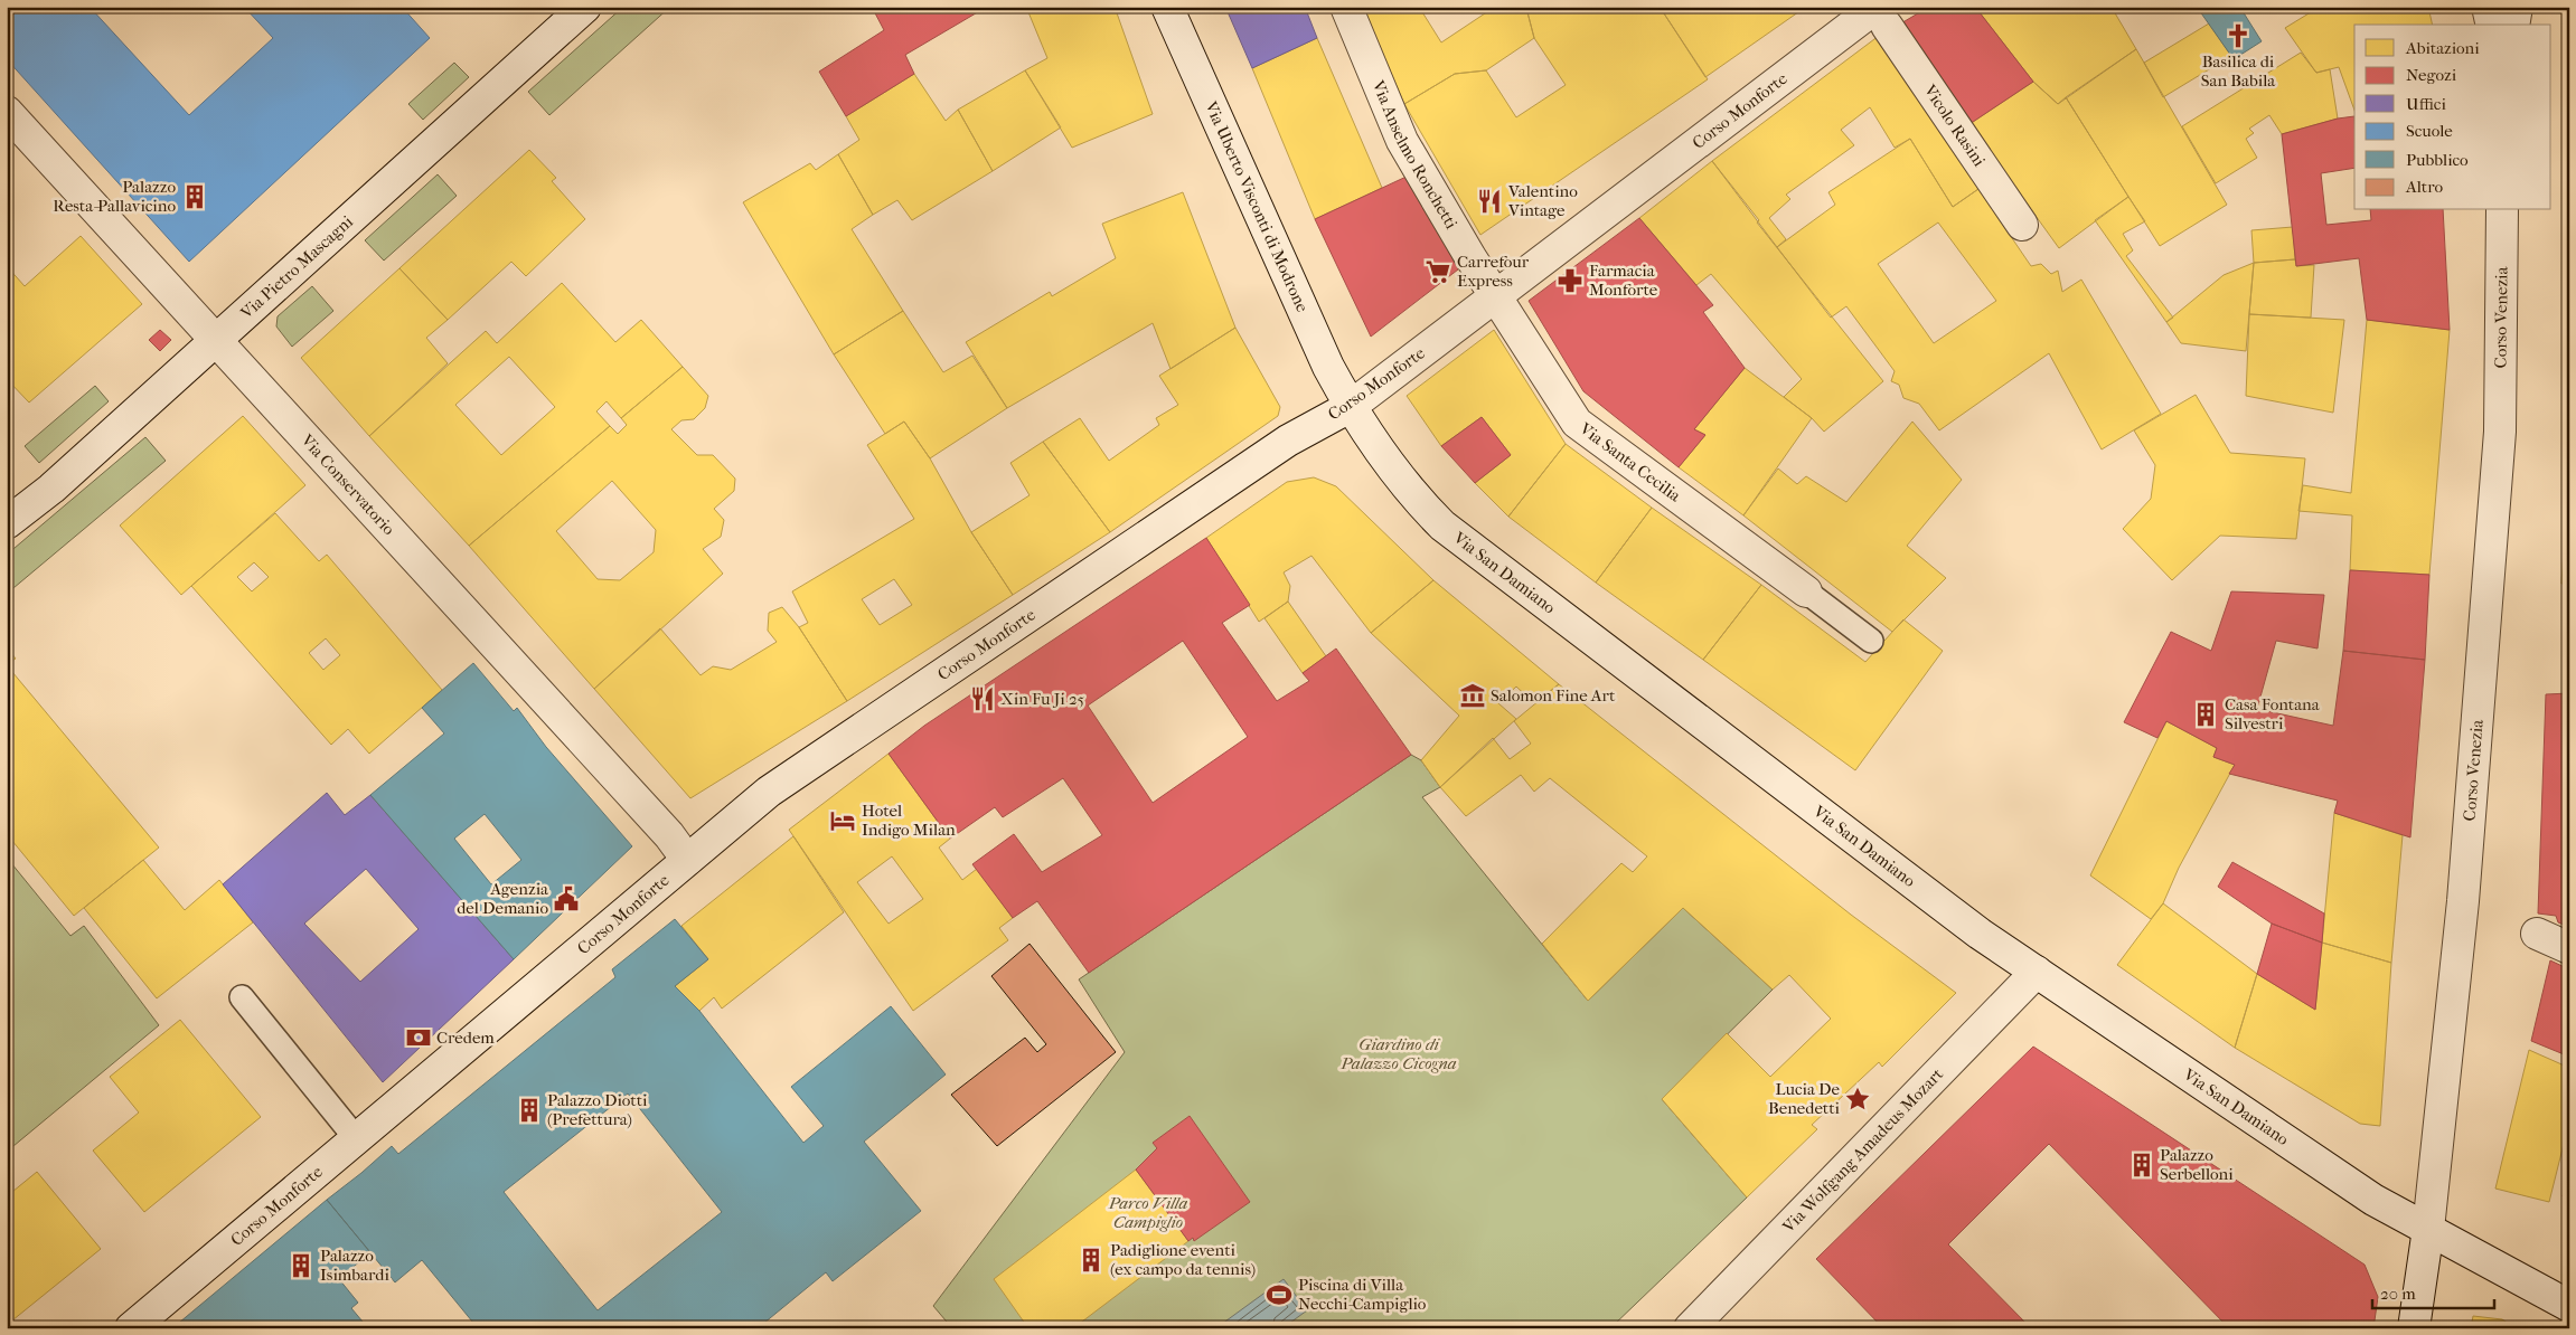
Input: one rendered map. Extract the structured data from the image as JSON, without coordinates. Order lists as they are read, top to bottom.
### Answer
{
  "streets": {
    "street": [
      "Corso Monforte",
      "Vicolo Rasini",
      "Via Anselmo Ronchetti",
      "Via Uberto Visconti di Modrone",
      "Via Pietro Mascagni",
      "Corso Venezia",
      "Via Santa Cecilia",
      "Via Conservatorio",
      "Via San Damiano",
      "Via Wolfgang Amadeus Mozart"
    ]
  },
  "crossings": [
    ["Corso Monforte", "Vicolo Rasini"],
    ["Corso Monforte", "Via Anselmo Ronchetti"],
    ["Corso Monforte", "Via Uberto Visconti di Modrone"],
    ["Corso Monforte", "Via Santa Cecilia"],
    ["Corso Monforte", "Via Conservatorio"],
    ["Corso Monforte", "Via San Damiano"],
    ["Via Anselmo Ronchetti", "Via Santa Cecilia"],
    ["Via Uberto Visconti di Modrone", "Via San Damiano"],
    ["Via Pietro Mascagni", "Via Conservatorio"],
    ["Corso Venezia", "Via San Damiano"],
    ["Via San Damiano", "Via Wolfgang Amadeus Mozart"]
  ],
  "parks": ["Giardino di Palazzo Cicogna", "Parco Villa Campiglio"],
  "places": {
    "church": ["Basilica di San Babila"],
    "building": [
      "Palazzo Resta-Pallavicino",
      "Casa Fontana Silvestri",
      "Palazzo Diotti (Prefettura)",
      "Palazzo Serbelloni",
      "Padiglione eventi (ex campo da tennis)",
      "Palazzo Isimbardi"
    ],
    "restaurant": ["Valentino Vintage", "Xin Fu Ji 25"],
    "supermarket": ["Carrefour Express"],
    "pharmacy": ["Farmacia Monforte"],
    "museum": ["Salomon Fine Art"],
    "hotel": ["Hotel Indigo Milan"],
    "public building": ["Agenzia del Demanio"],
    "bank": ["Credem"],
    "place": ["Lucia De Benedetti"],
    "sports": ["Piscina di Villa Necchi-Campiglio"]
  },
  "legend": [
    "Abitazioni",
    "Negozi",
    "Uffici",
    "Scuole",
    "Pubblico",
    "Altro"
  ],
  "scale_bar": "20 m"
}
